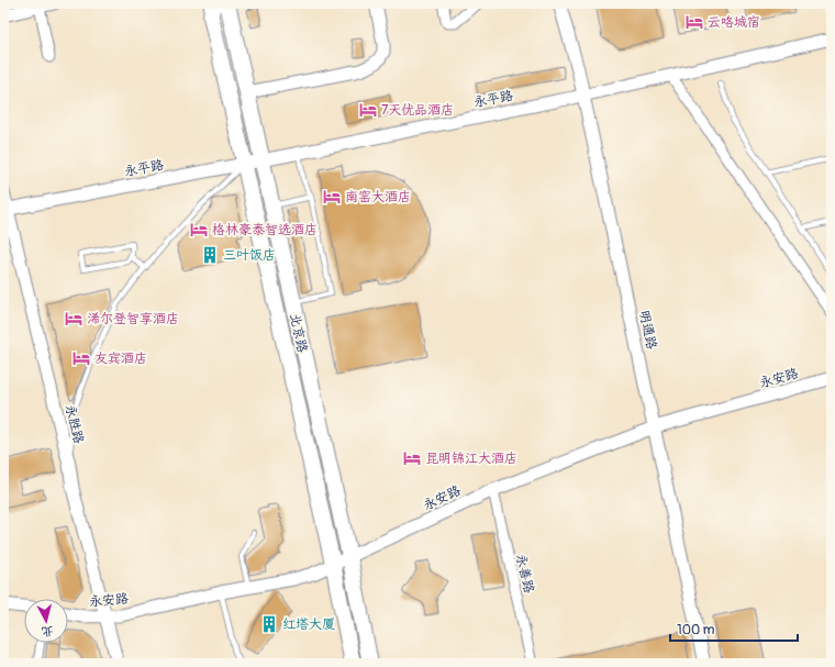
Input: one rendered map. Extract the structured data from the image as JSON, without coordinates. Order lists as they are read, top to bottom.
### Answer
{
  "streets": {
    "main road": ["北京路"],
    "street": [
      "永平路",
      "明通路",
      "永安路",
      "永胜路",
      "永善路"
    ]
  },
  "crossings": [
    ["永平路", "明通路"],
    ["永平路", "北京路"],
    ["永平路", "永胜路"],
    ["明通路", "永安路"],
    ["北京路", "永安路"],
    ["永安路", "永胜路"],
    ["永安路", "永善路"]
  ],
  "places": {
    "hotel": [
      "云咯城宿",
      "7天优品酒店",
      "南窑大酒店",
      "格林豪泰智选酒店",
      "浠尔登智享酒店",
      "友宾酒店",
      "昆明锦江大酒店"
    ],
    "building": ["三叶饭店", "红塔大厦"]
  },
  "scale_bar": "100 m",
  "north": "bottom"
}
